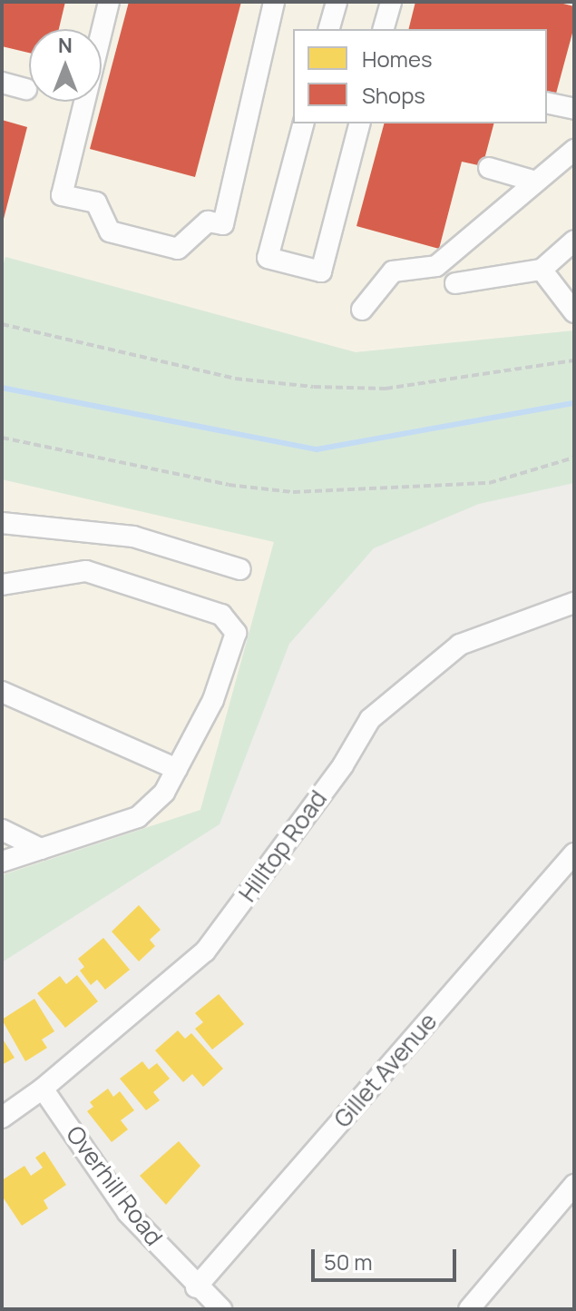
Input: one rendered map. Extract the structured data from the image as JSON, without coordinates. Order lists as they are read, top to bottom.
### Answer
{
  "streets": {
    "street": ["Hilltop Road", "Gillet Avenue", "Overhill Road"]
  },
  "crossings": [
    ["Hilltop Road", "Overhill Road"],
    ["Gillet Avenue", "Overhill Road"]
  ],
  "legend": ["Homes", "Shops"],
  "scale_bar": "50 m",
  "north": "top"
}
